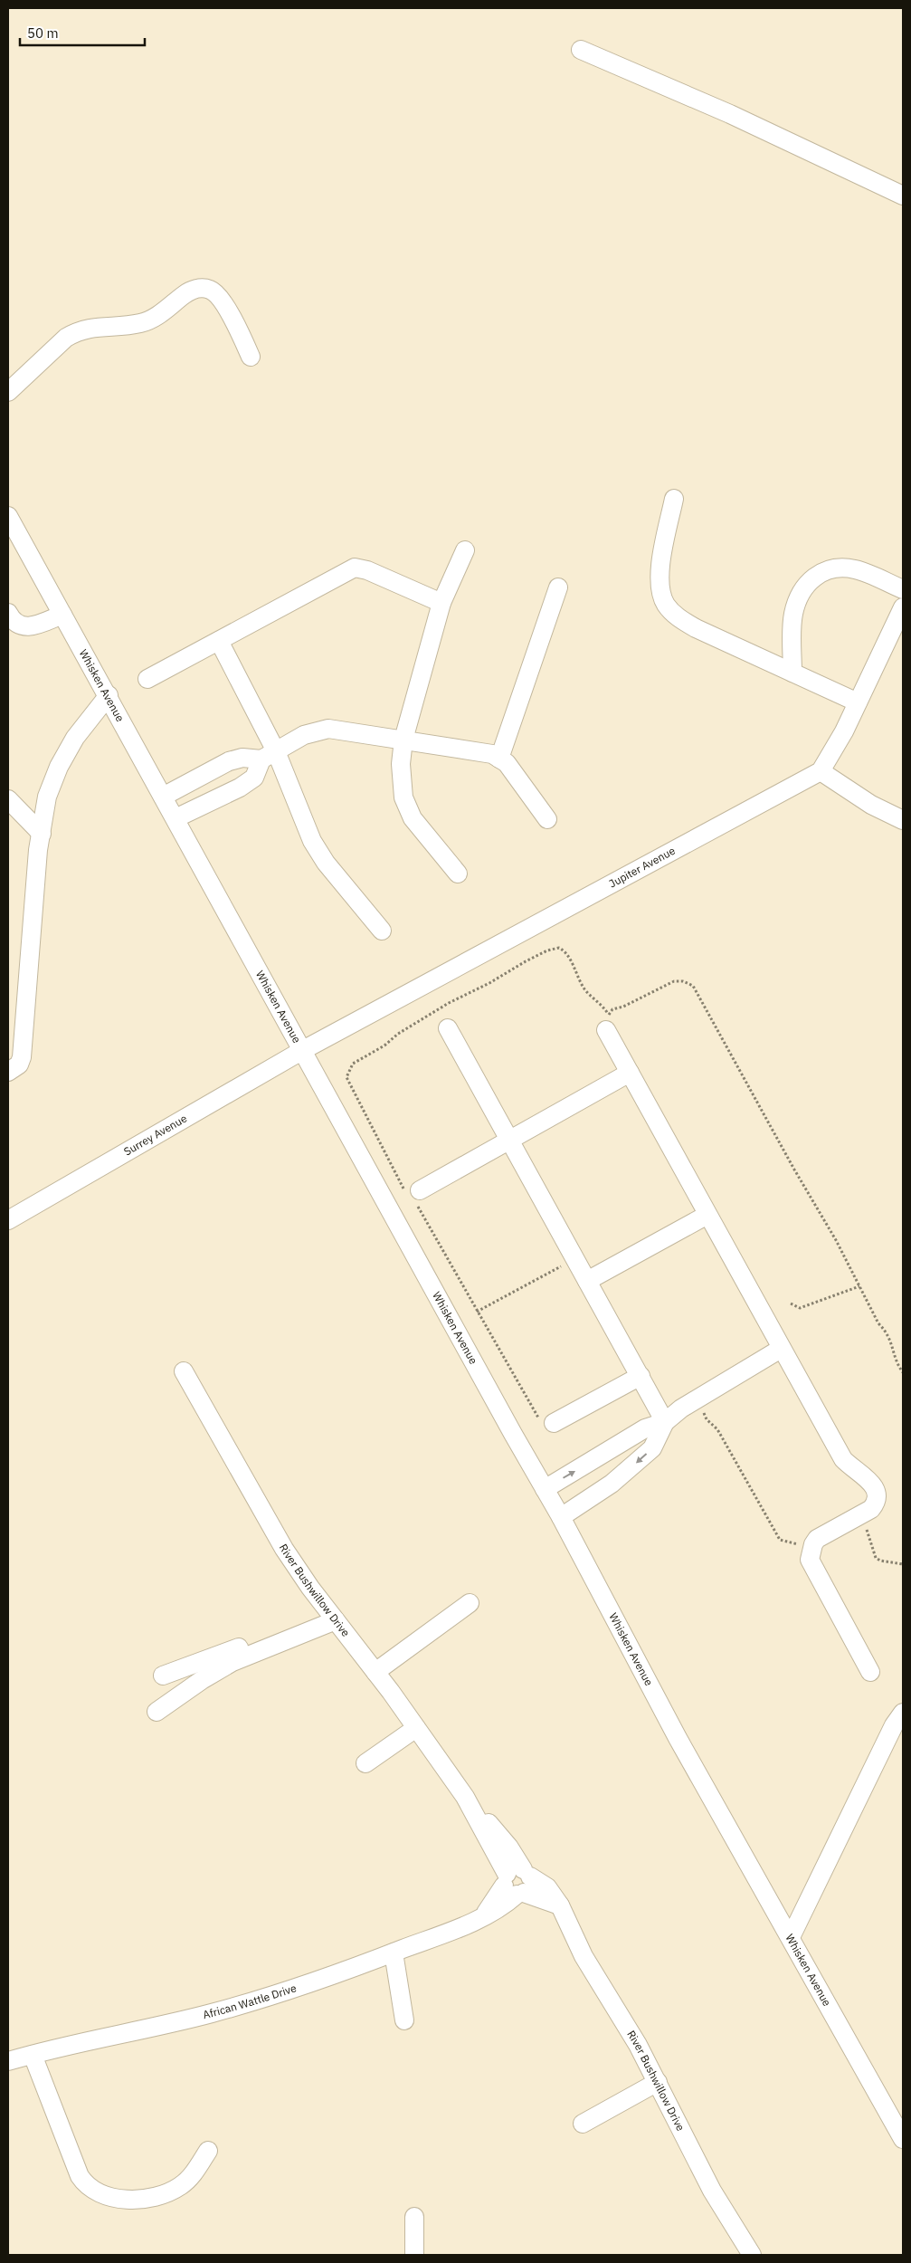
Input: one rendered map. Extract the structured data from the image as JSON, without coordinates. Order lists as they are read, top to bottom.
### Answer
{
  "streets": {
    "street": [
      "Whisken Avenue",
      "Jupiter Avenue",
      "Surrey Avenue",
      "River Bushwillow Drive",
      "African Wattle Drive"
    ]
  },
  "crossings": [
    ["Whisken Avenue", "Jupiter Avenue"],
    ["Whisken Avenue", "Surrey Avenue"],
    ["Jupiter Avenue", "Surrey Avenue"],
    ["River Bushwillow Drive", "African Wattle Drive"]
  ],
  "scale_bar": "50 m"
}
